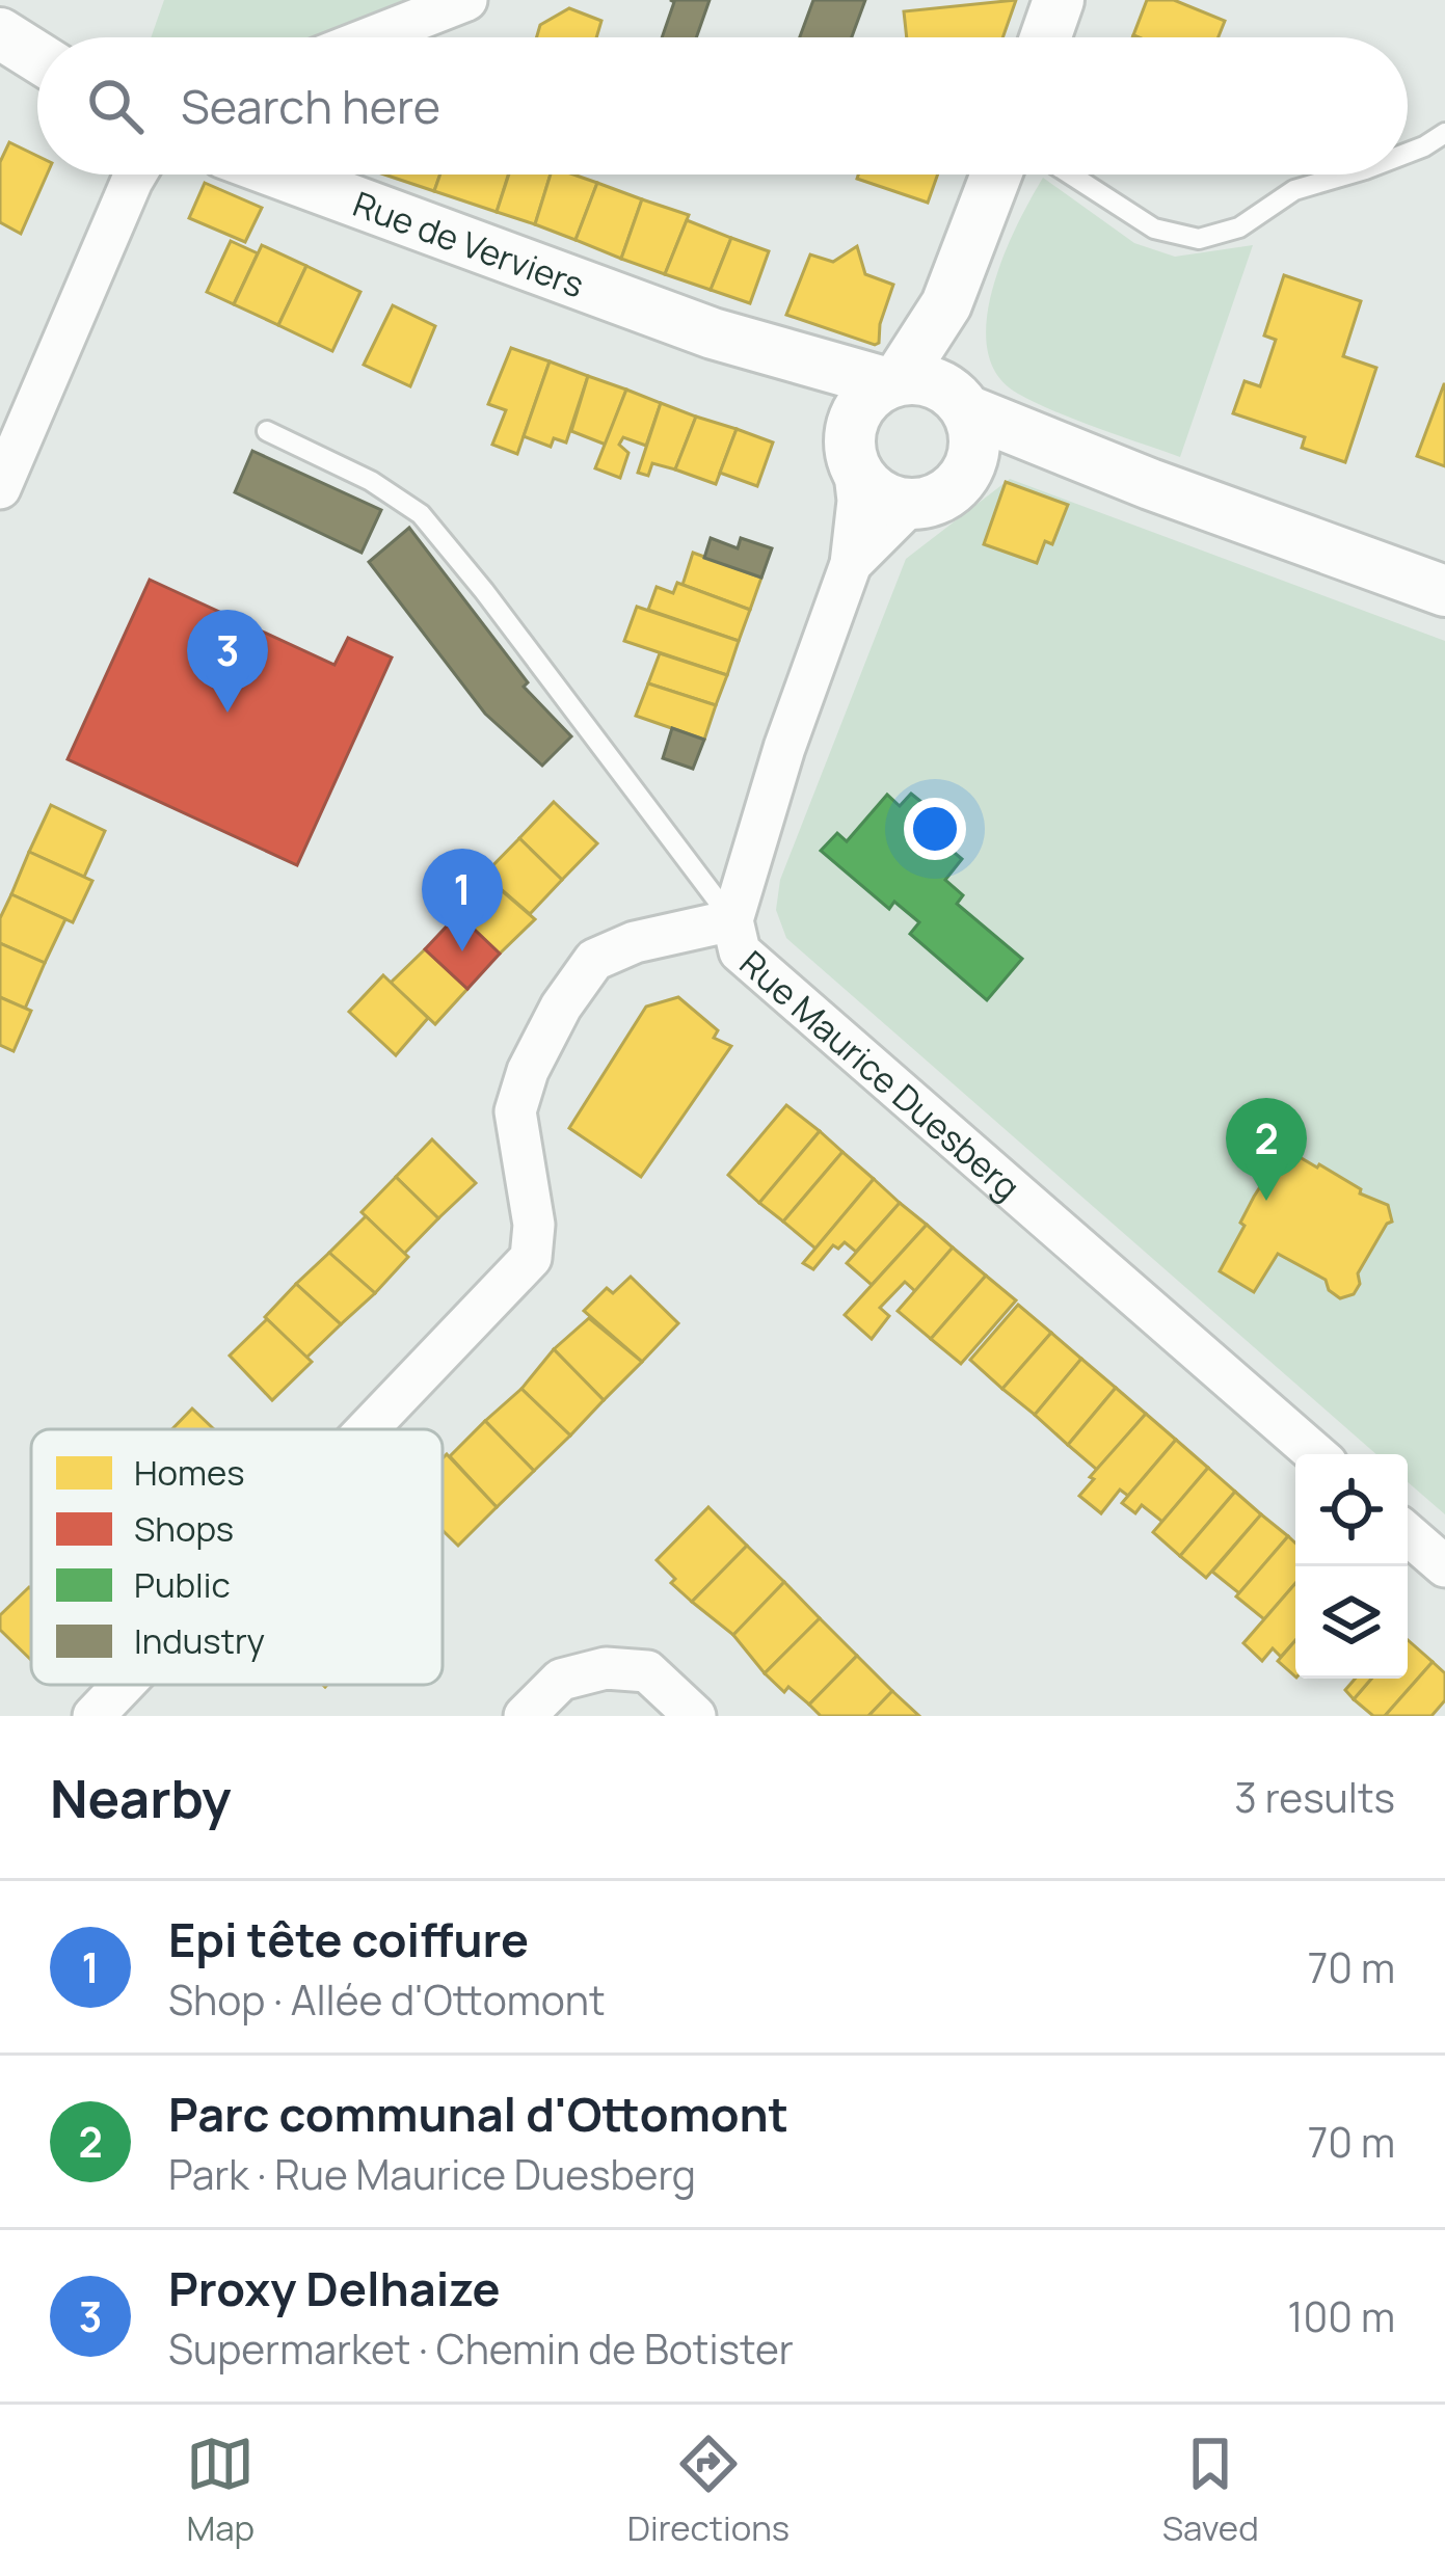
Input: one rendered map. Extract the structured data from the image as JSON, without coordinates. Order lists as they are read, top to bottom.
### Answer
{
  "streets": {
    "street": ["Rue de Verviers", "Rue Maurice Duesberg"]
  },
  "crossings": [
    ["Rue de Verviers", "Rue Maurice Duesberg"]
  ],
  "legend": [
    "Homes",
    "Shops",
    "Public",
    "Industry"
  ],
  "page": {
    "search": "Search here",
    "pins": ["3", "1", "2"],
    "heading": ["Nearby", "3 results"],
    "list": [
      {
        "mark": "1",
        "name": "Epi tête coiffure",
        "note": "Shop · Allée d'Ottomont",
        "value": "70 m"
      },
      {
        "mark": "2",
        "name": "Parc communal d'Ottomont",
        "note": "Park · Rue Maurice Duesberg",
        "value": "70 m"
      },
      {
        "mark": "3",
        "name": "Proxy Delhaize",
        "note": "Supermarket · Chemin de Botister",
        "value": "100 m"
      }
    ],
    "nav": ["Map", "Directions", "Saved"]
  }
}
